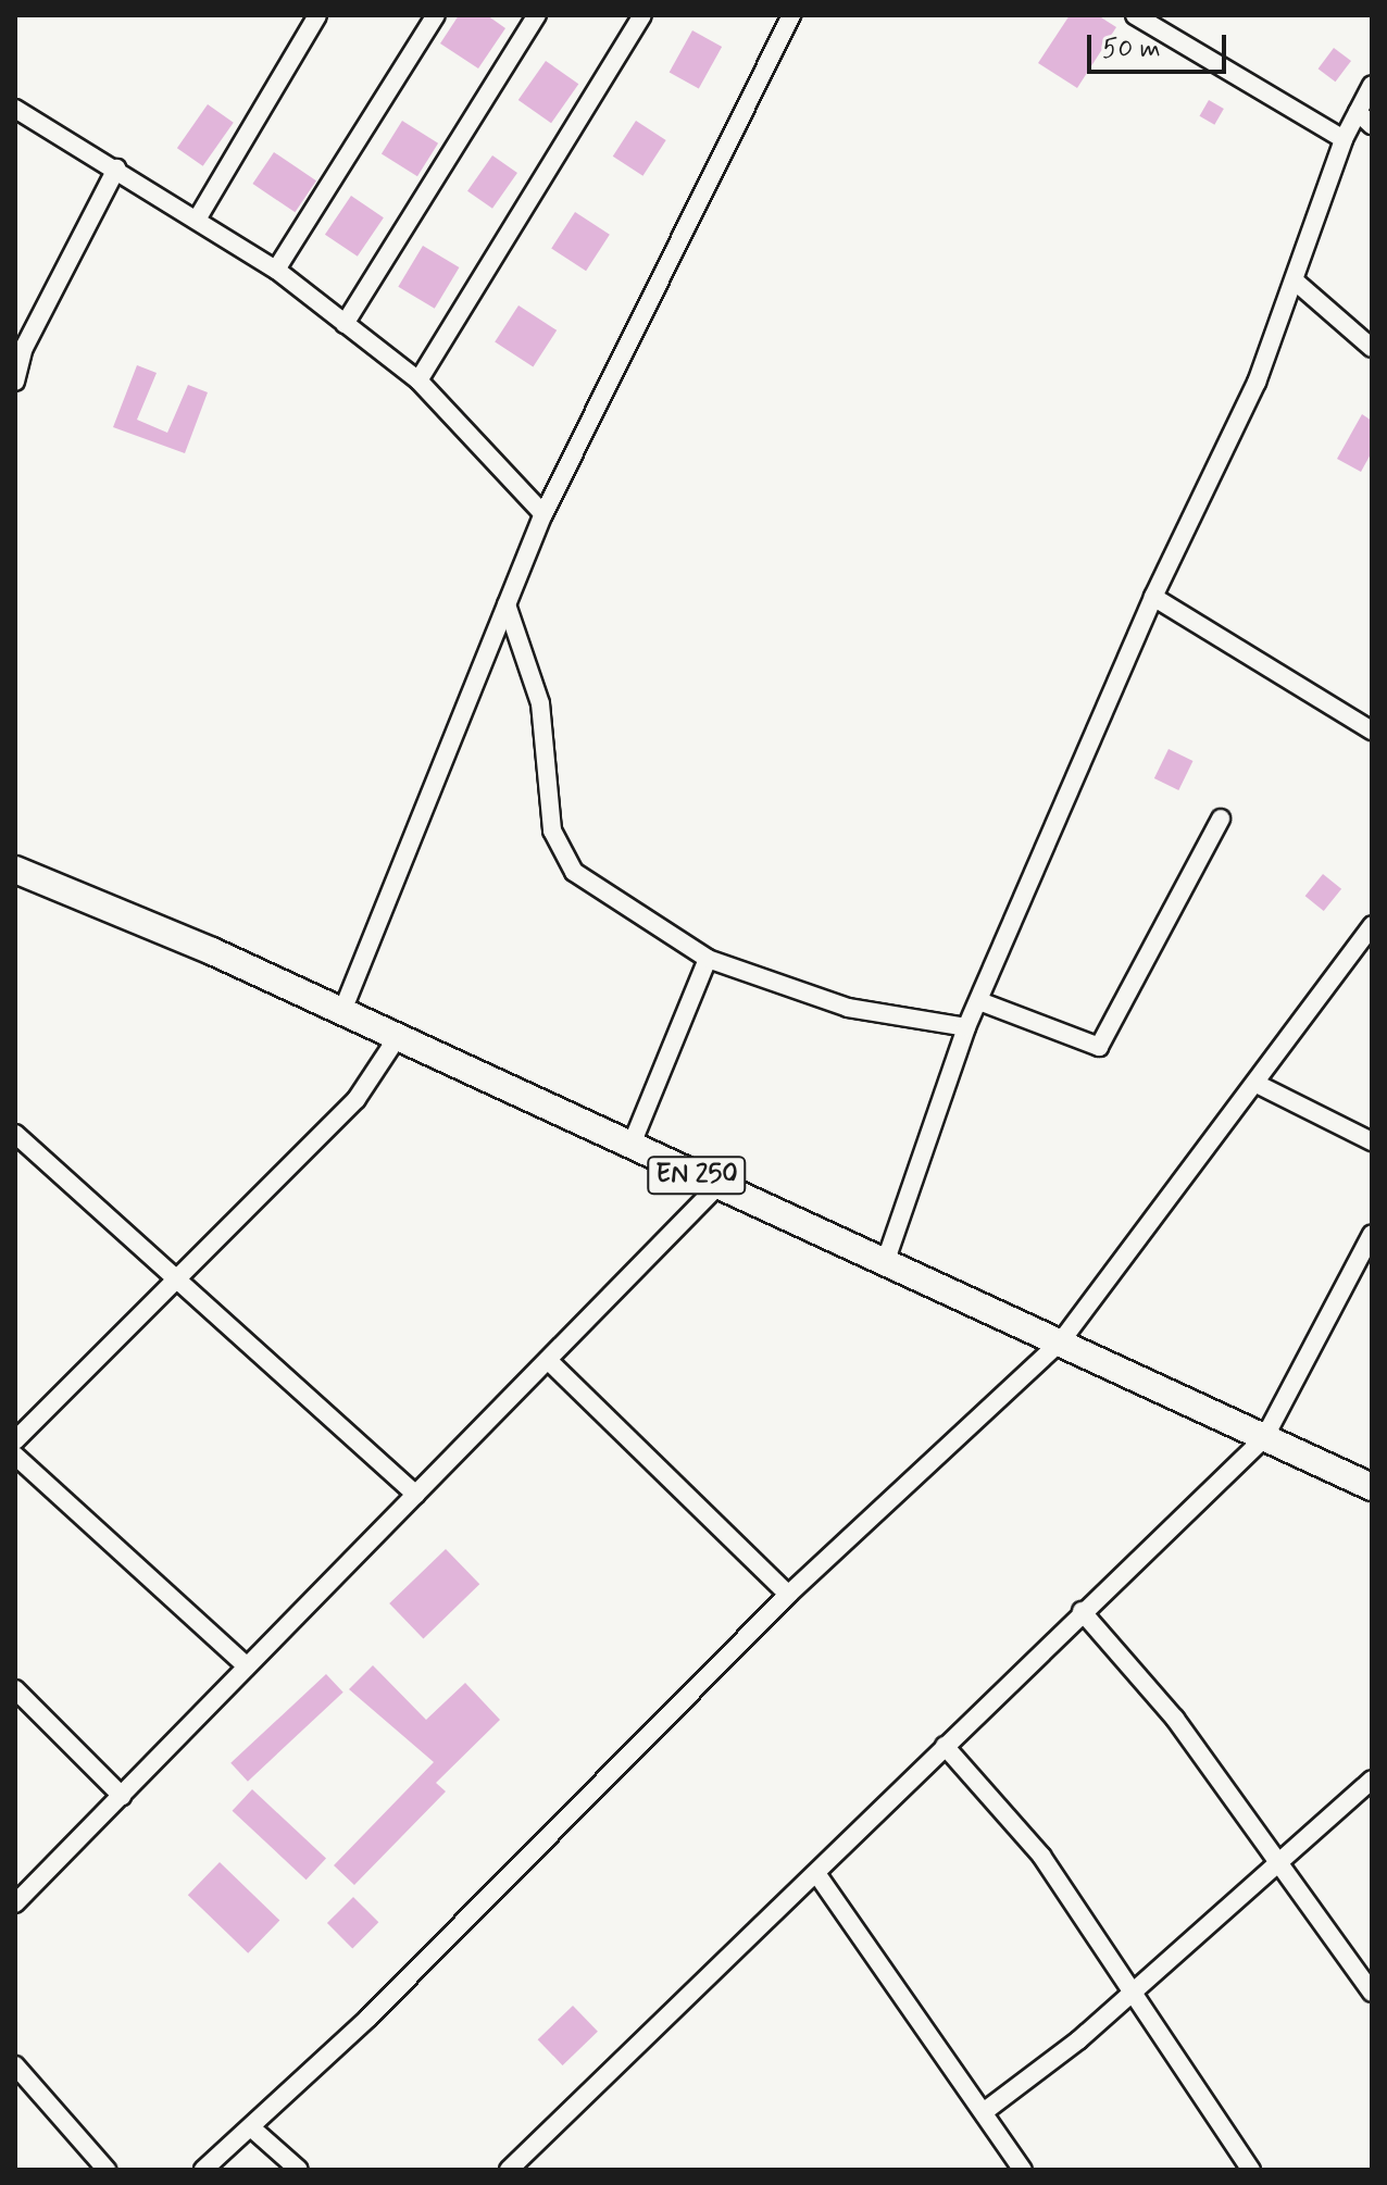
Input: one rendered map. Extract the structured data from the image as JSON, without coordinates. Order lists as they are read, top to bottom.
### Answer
{
  "streets": {
    "main road": ["EN 250"]
  },
  "scale_bar": "50 m"
}
